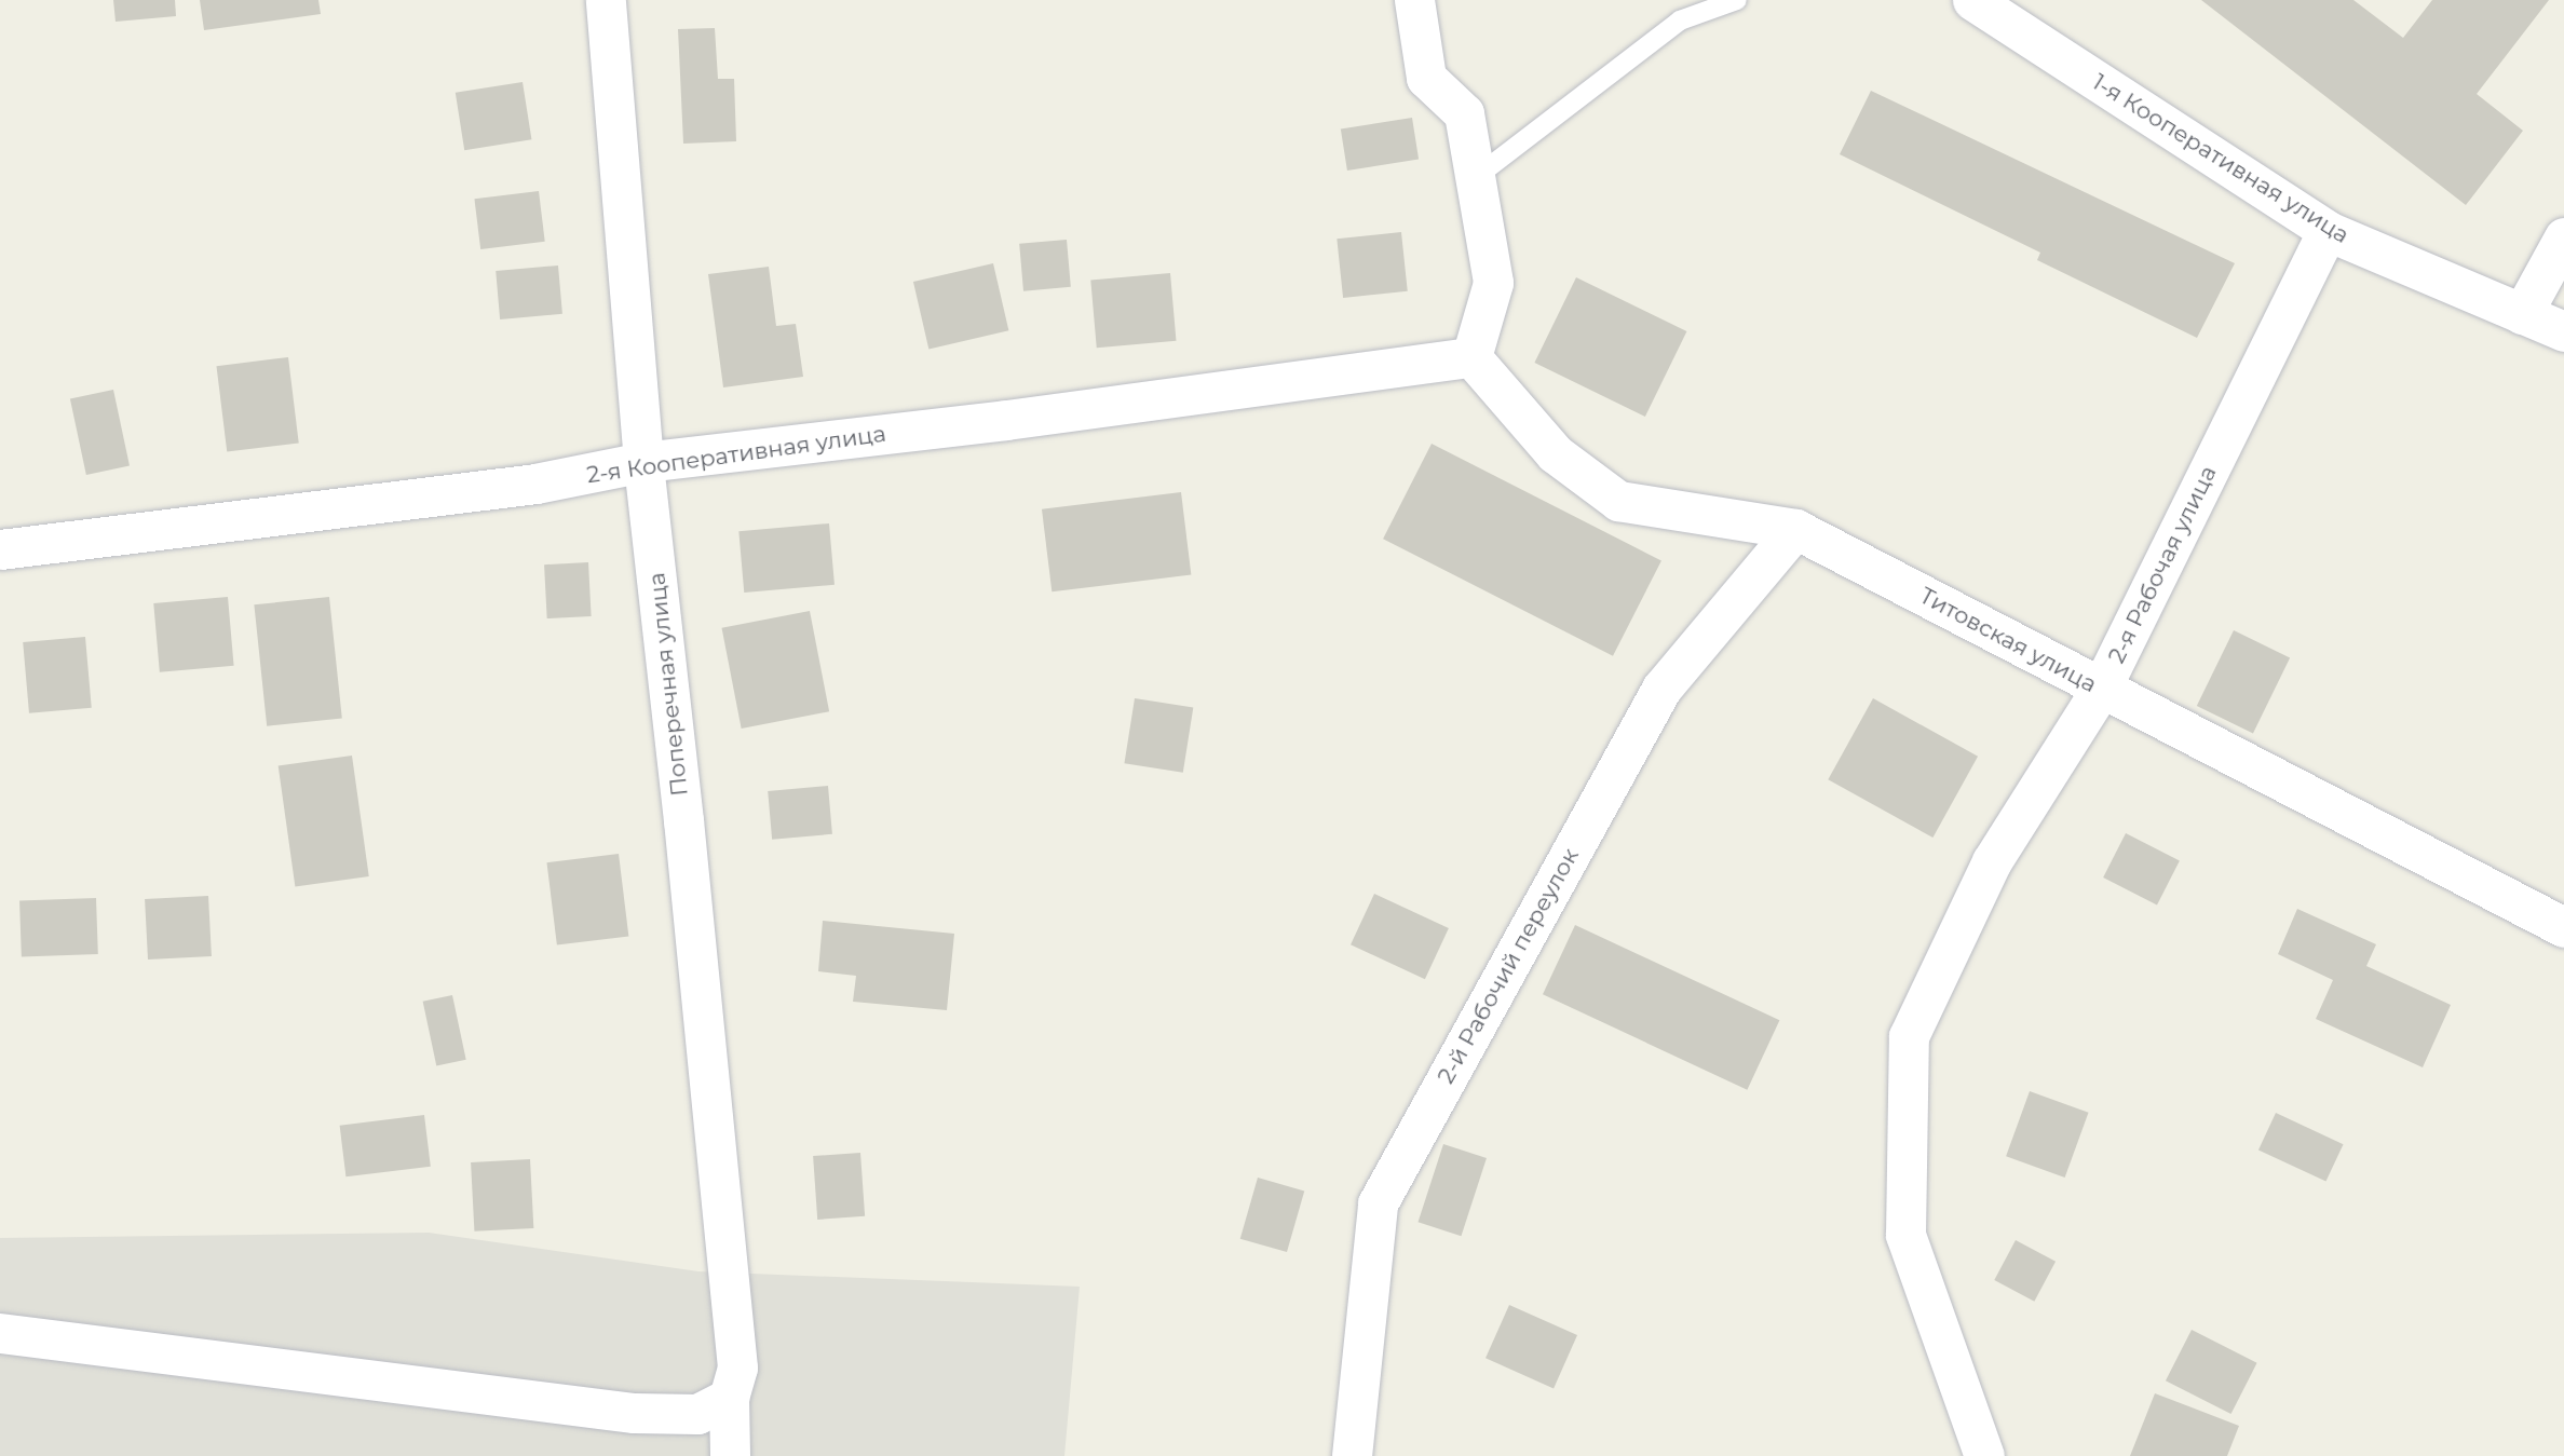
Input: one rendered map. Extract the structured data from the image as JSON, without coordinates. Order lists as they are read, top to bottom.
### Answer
{
  "streets": {
    "street": [
      "1-я Кооперативная улица",
      "2-я Кооперативная улица",
      "2-я Рабочая улица",
      "Титовская улица",
      "Поперечная улица",
      "2-й Рабочий переулок"
    ]
  },
  "crossings": [
    ["1-я Кооперативная улица", "2-я Рабочая улица"],
    ["2-я Кооперативная улица", "Титовская улица"],
    ["2-я Кооперативная улица", "Поперечная улица"],
    ["2-я Рабочая улица", "Титовская улица"],
    ["Титовская улица", "2-й Рабочий переулок"]
  ]
}
